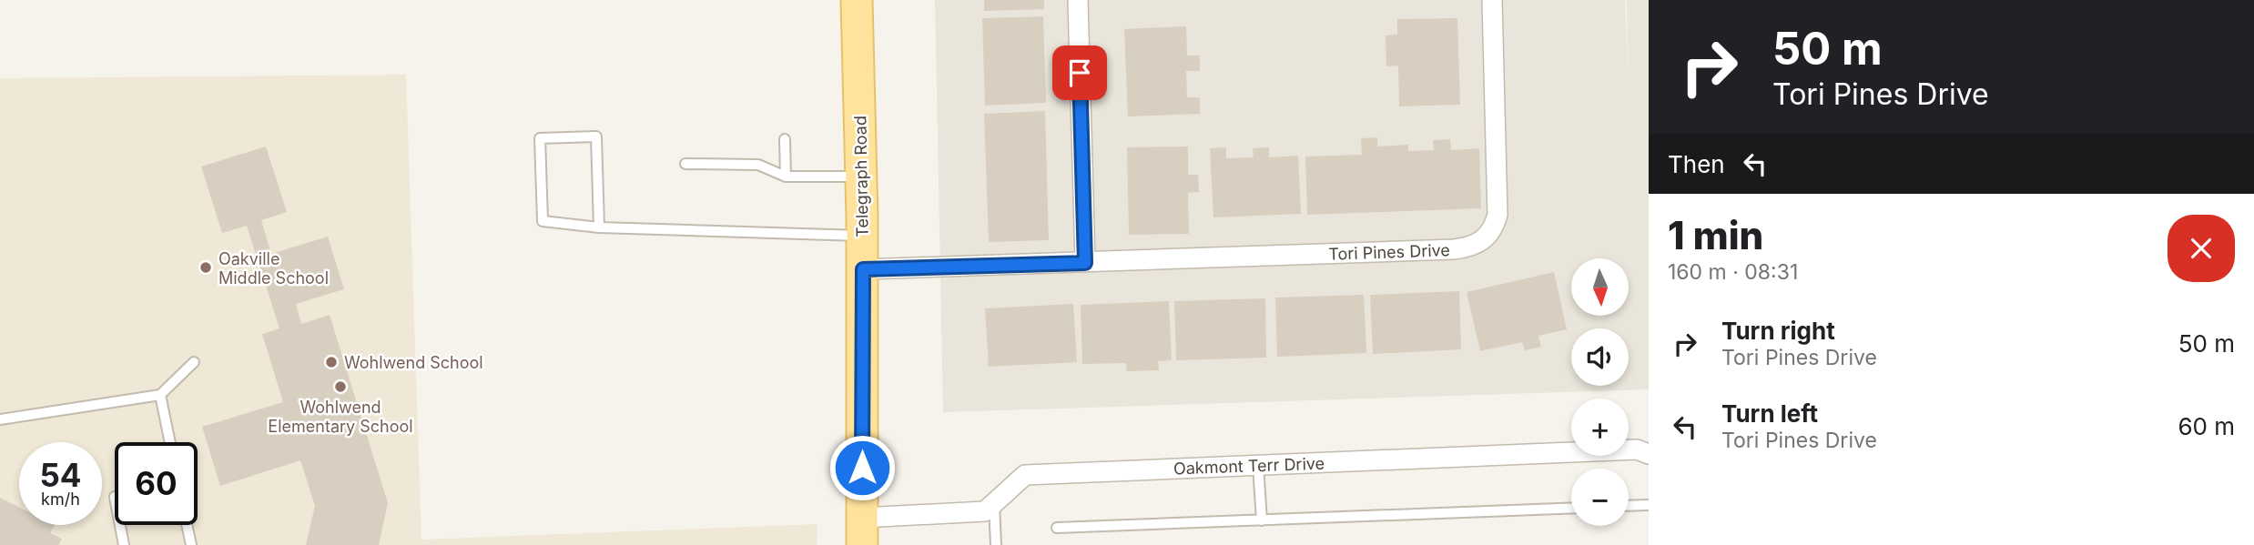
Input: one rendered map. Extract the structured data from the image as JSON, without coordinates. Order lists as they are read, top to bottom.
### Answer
{
  "streets": {
    "main road": ["Telegraph Road"],
    "street": ["Tori Pines Drive", "Oakmont Terr Drive"]
  },
  "crossings": [
    ["Telegraph Road", "Tori Pines Drive"],
    ["Telegraph Road", "Oakmont Terr Drive"]
  ],
  "places": ["Oakville Middle School", "Wohlwend School", "Wohlwend Elementary School"],
  "north": "bottom",
  "page": {
    "turn": ["50 m", "Tori Pines Drive"],
    "then": "Then",
    "heading": ["1 min", "160 m · 08:31"],
    "map_buttons": ["+", "−"],
    "list": [
      {
        "name": "Turn right",
        "note": "Tori Pines Drive",
        "value": "50 m"
      },
      {
        "name": "Turn left",
        "note": "Tori Pines Drive",
        "value": "60 m"
      }
    ],
    "speed": "54 km/h",
    "limit": "60"
  }
}
